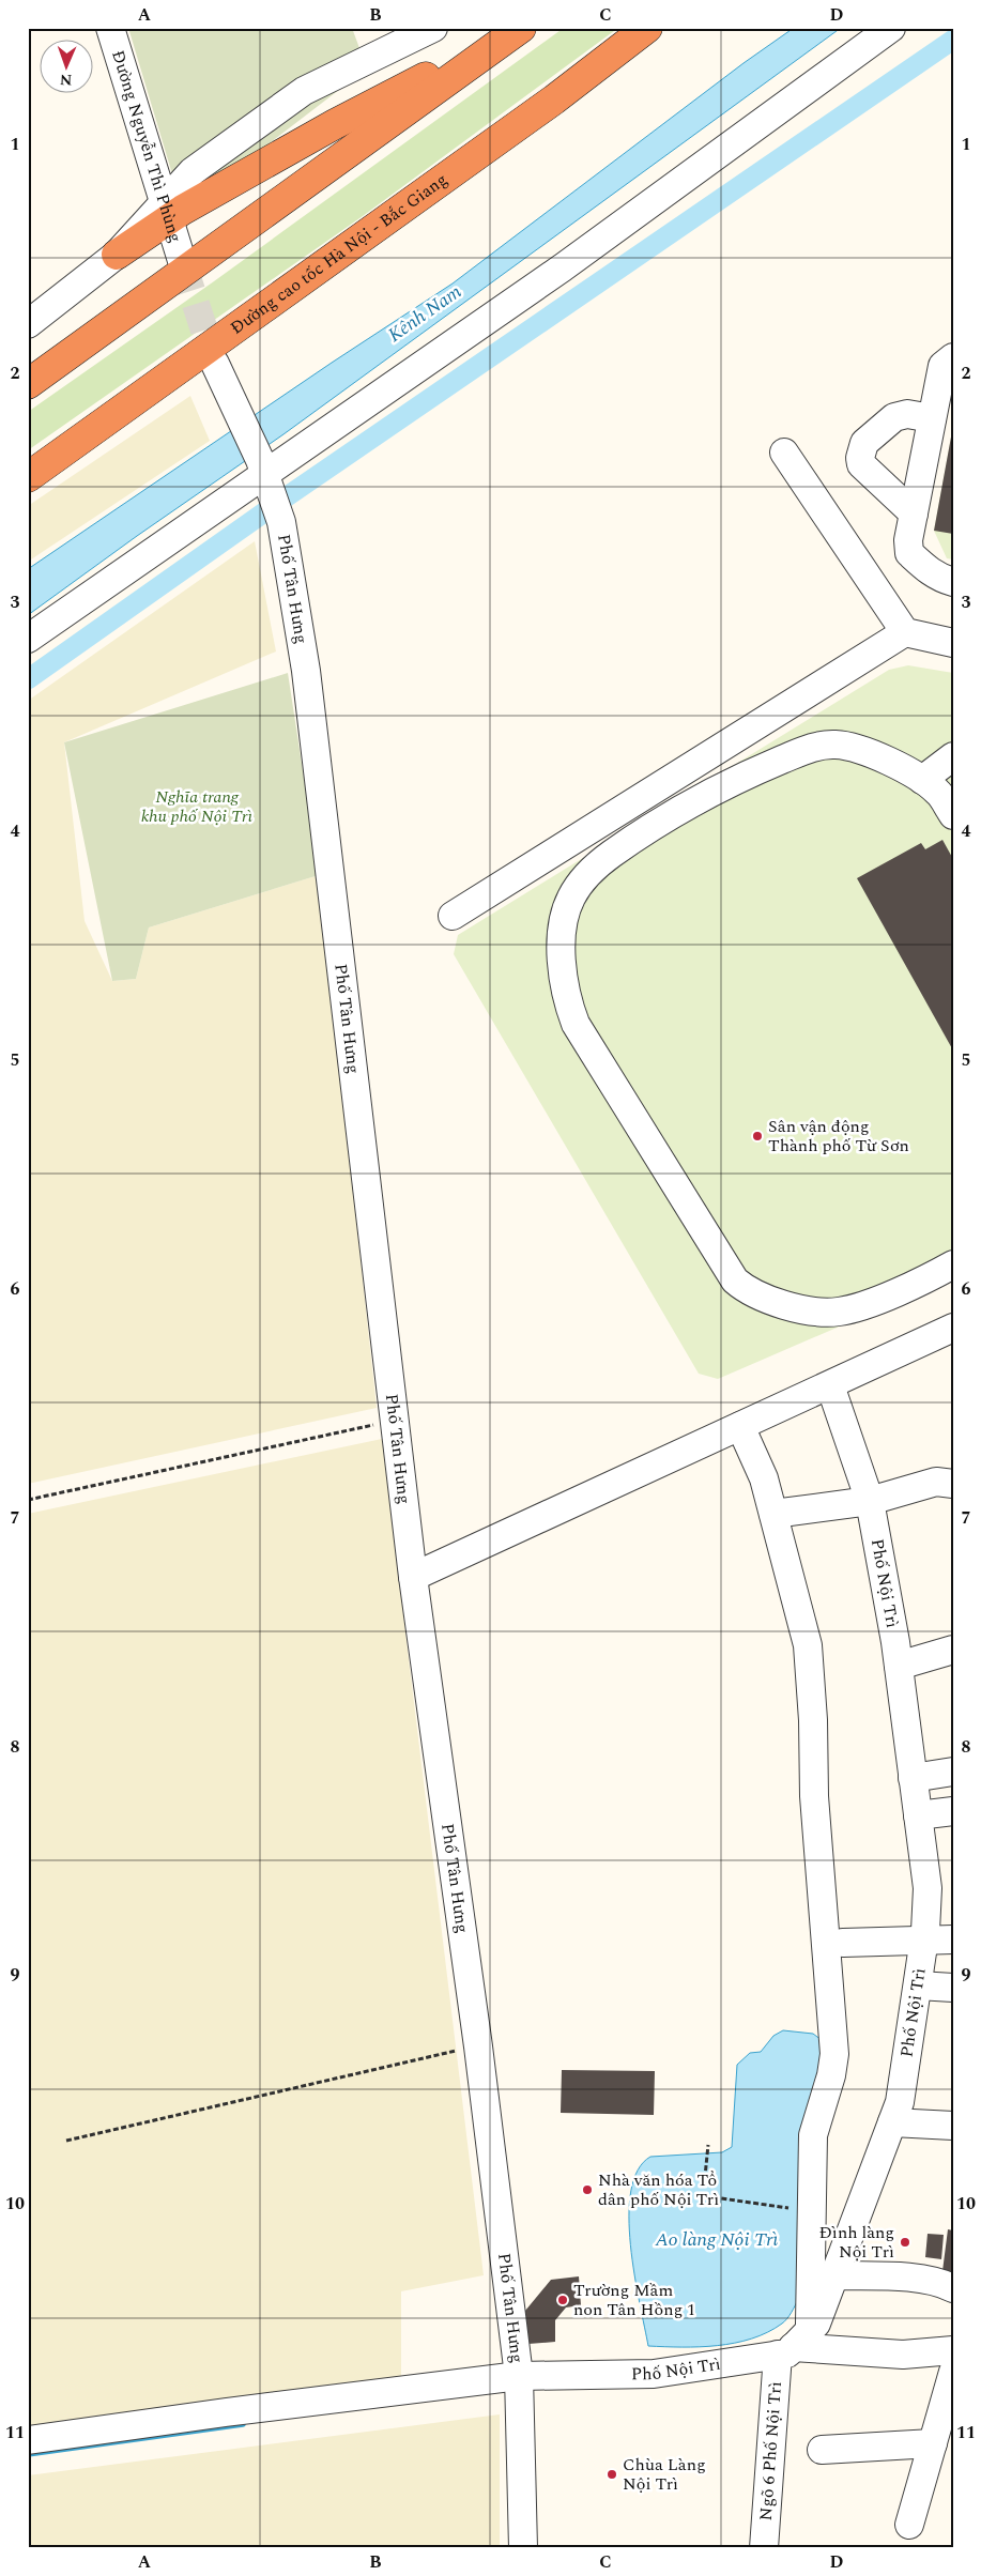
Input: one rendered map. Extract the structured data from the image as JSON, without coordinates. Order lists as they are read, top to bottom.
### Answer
{
  "streets": {
    "highway": ["Đường cao tốc Hà Nội - Bắc Giang"],
    "street": [
      "Đường Nguyễn Thì Phùng",
      "Phố Tân Hưng",
      "Phố Nội Trì",
      "Ngõ 6 Phố Nội Trì"
    ]
  },
  "crossings": [
    ["Phố Tân Hưng", "Phố Nội Trì"],
    ["Phố Nội Trì", "Ngõ 6 Phố Nội Trì"]
  ],
  "water": ["Kênh Nam", "Ao làng Nội Trì"],
  "parks": ["Nghĩa trang khu phố Nội Trì"],
  "places": [
    "Sân vận động Thành phố Từ Sơn",
    "Nhà văn hóa Tổ dân phố Nội Trì",
    "Đình làng Nội Trì",
    "Trường Mầm non Tân Hồng 1",
    "Chùa Làng Nội Trì"
  ],
  "north": "bottom",
  "grid": {
    "columns": [
      "A",
      "B",
      "C",
      "D"
    ],
    "rows": [
      "1",
      "2",
      "3",
      "4",
      "5",
      "6",
      "7",
      "8",
      "9",
      "10",
      "11"
    ]
  }
}
